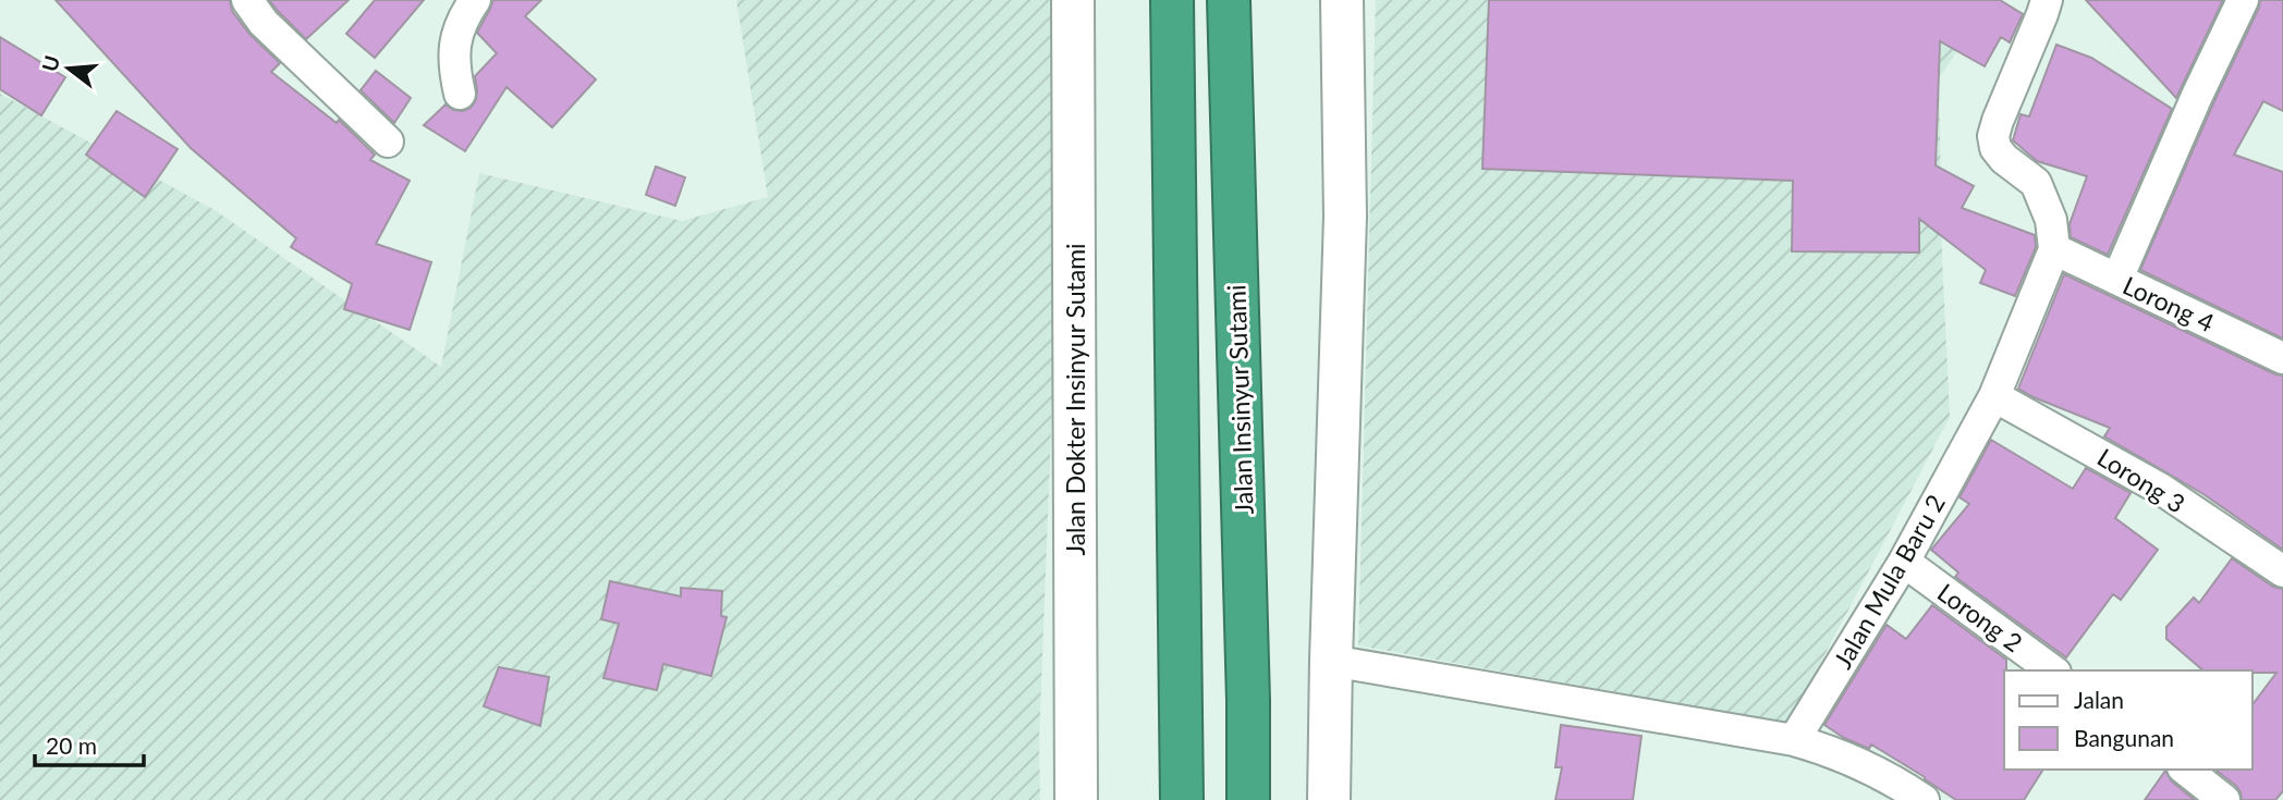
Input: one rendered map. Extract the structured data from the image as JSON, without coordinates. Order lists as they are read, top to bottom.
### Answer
{
  "streets": {
    "highway": ["Jalan Insinyur Sutami"],
    "street": [
      "Lorong 4",
      "Jalan Dokter Insinyur Sutami",
      "Lorong 3",
      "Jalan Mula Baru 2",
      "Lorong 2"
    ]
  },
  "crossings": [
    ["Lorong 4", "Jalan Mula Baru 2"],
    ["Lorong 3", "Jalan Mula Baru 2"],
    ["Jalan Mula Baru 2", "Lorong 2"]
  ],
  "legend": ["Jalan", "Bangunan"],
  "scale_bar": "20 m",
  "north": "left"
}
